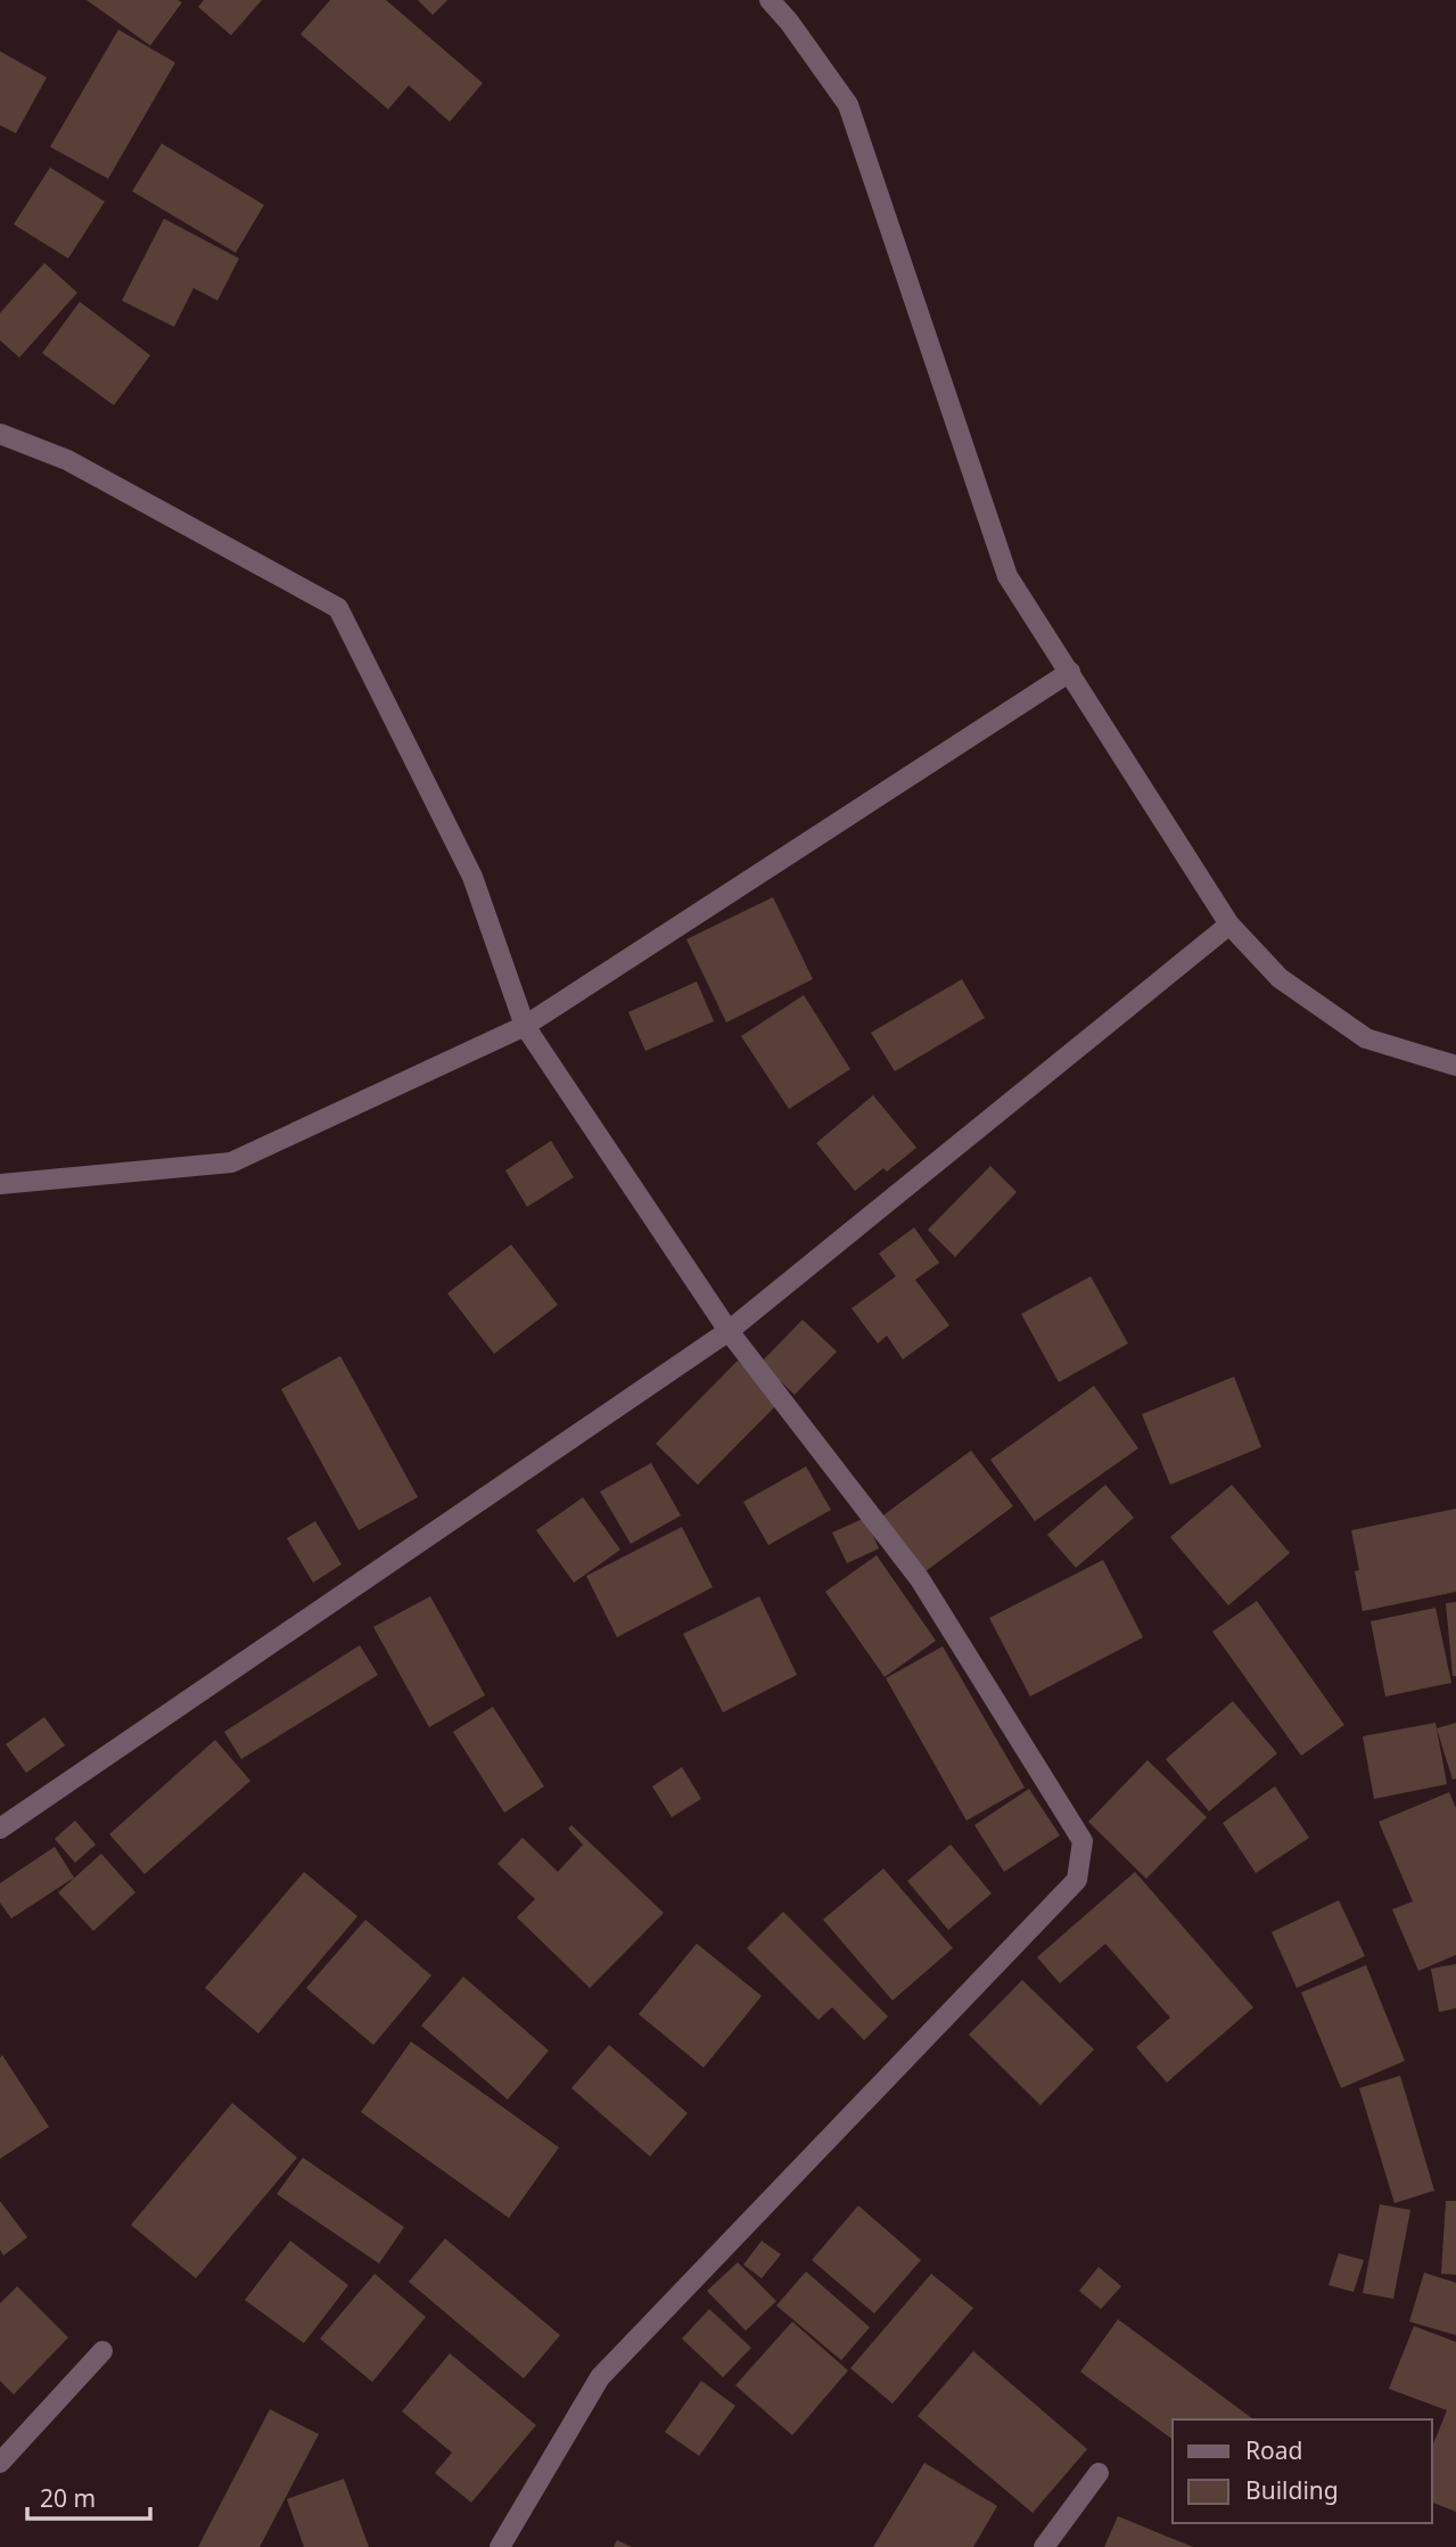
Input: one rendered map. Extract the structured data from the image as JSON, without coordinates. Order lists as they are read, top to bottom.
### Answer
{
  "legend": ["Road", "Building"],
  "scale_bar": "20 m"
}
